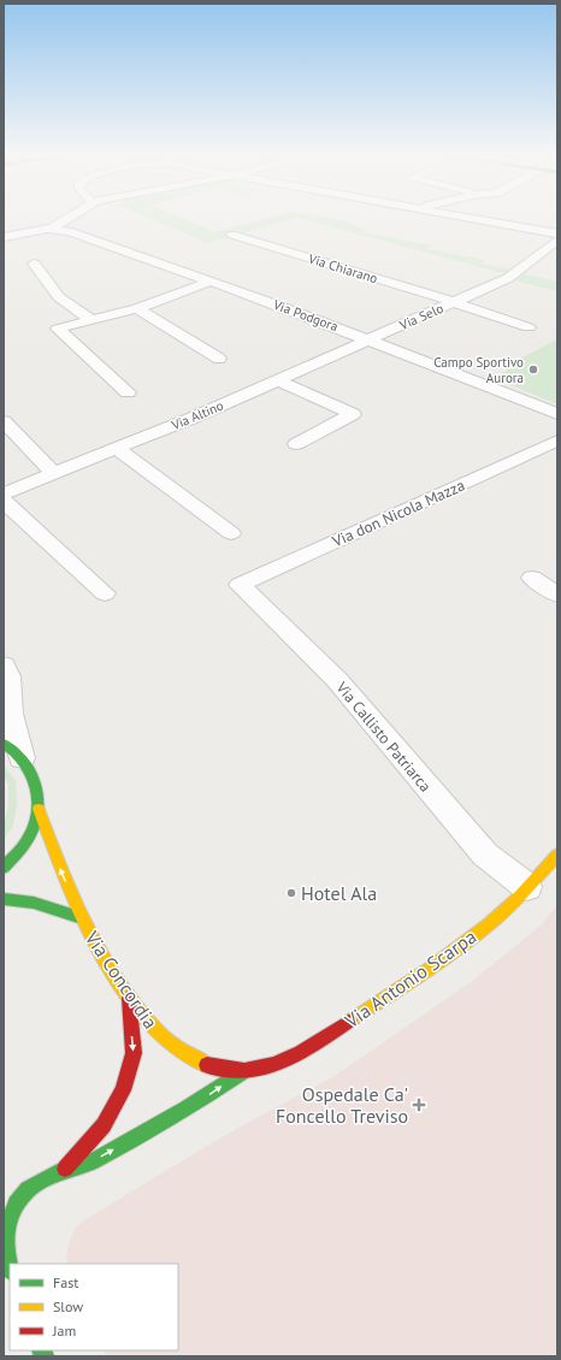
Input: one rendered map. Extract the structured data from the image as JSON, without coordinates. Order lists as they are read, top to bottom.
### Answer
{
  "streets": {
    "main road": ["Via Antonio Scarpa", "Via Concordia"],
    "street": [
      "Via Chiarano",
      "Via Podgora",
      "Via Selo",
      "Via Altino",
      "Via don Nicola Mazza",
      "Via Callisto Patriarca"
    ]
  },
  "crossings": [
    ["Via Chiarano", "Via Selo"],
    ["Via Podgora", "Via Selo"],
    ["Via Podgora", "Via Altino"],
    ["Via Selo", "Via Altino"],
    ["Via don Nicola Mazza", "Via Callisto Patriarca"],
    ["Via Callisto Patriarca", "Via Antonio Scarpa"],
    ["Via Antonio Scarpa", "Via Concordia"]
  ],
  "places": {
    "other": ["Campo Sportivo Aurora", "Hotel Ala"],
    "health": ["Ospedale Ca' Foncello Treviso"]
  },
  "legend": ["Fast", "Slow", "Jam"]
}
